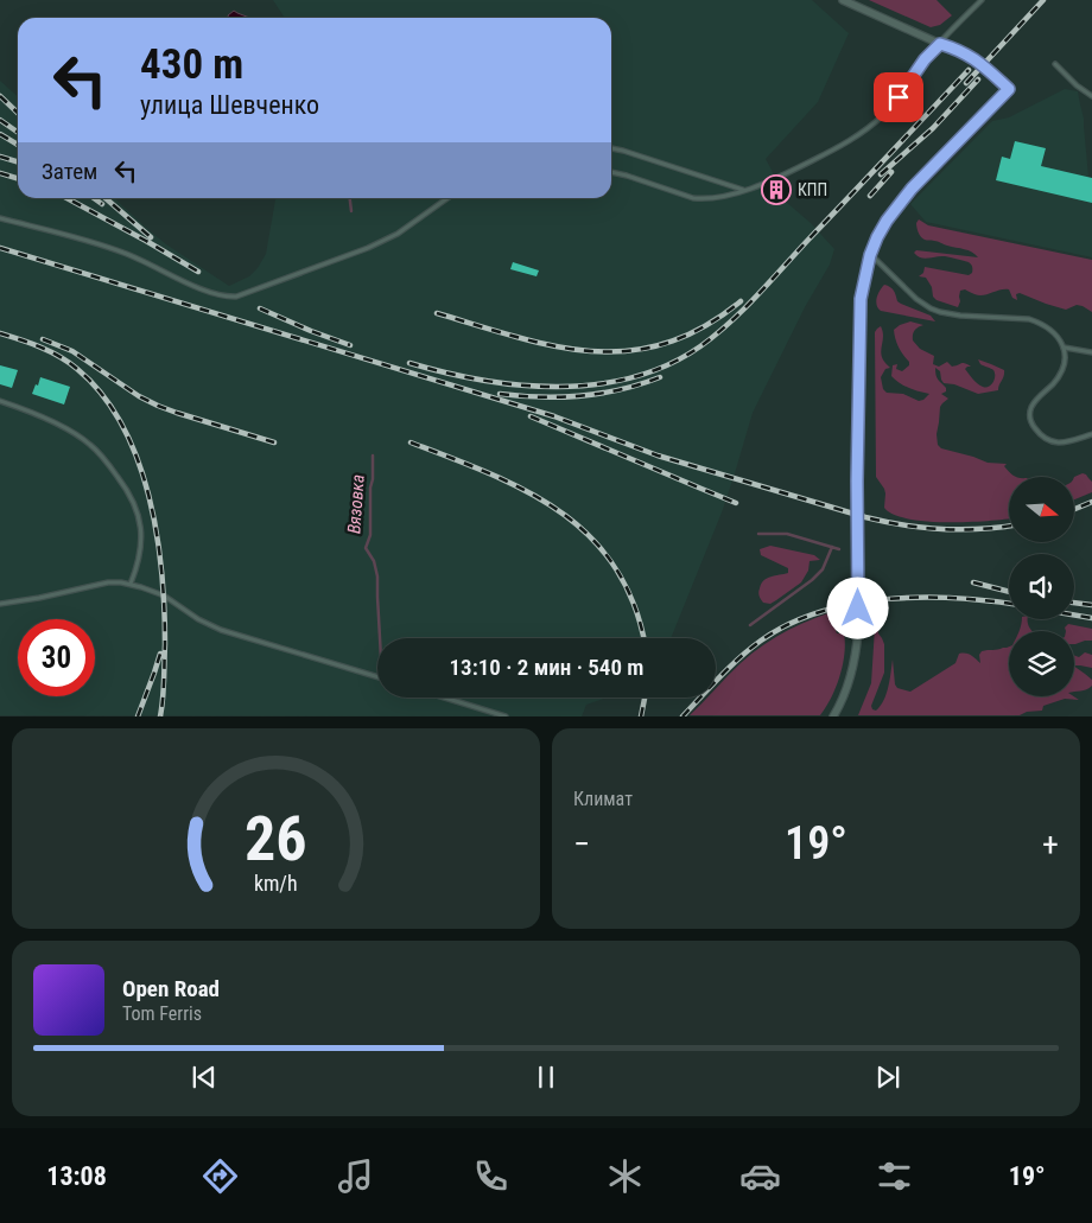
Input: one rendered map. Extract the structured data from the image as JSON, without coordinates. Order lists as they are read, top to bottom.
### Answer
{
  "water": ["Вязовка"],
  "places": {
    "building": ["КПП"]
  },
  "north": "right",
  "page": {
    "turn": ["430 m", "улица Шевченко"],
    "then": "Затем",
    "limit": "30",
    "trip": "13:10 · 2 мин · 540 m",
    "tile": "Климат",
    "heat": ["−", "19°", "+"],
    "song": ["Open Road", "Tom Ferris"],
    "tabs": ["13:08", "19°"],
    "gauge": ["26", "km/h"]
  }
}
